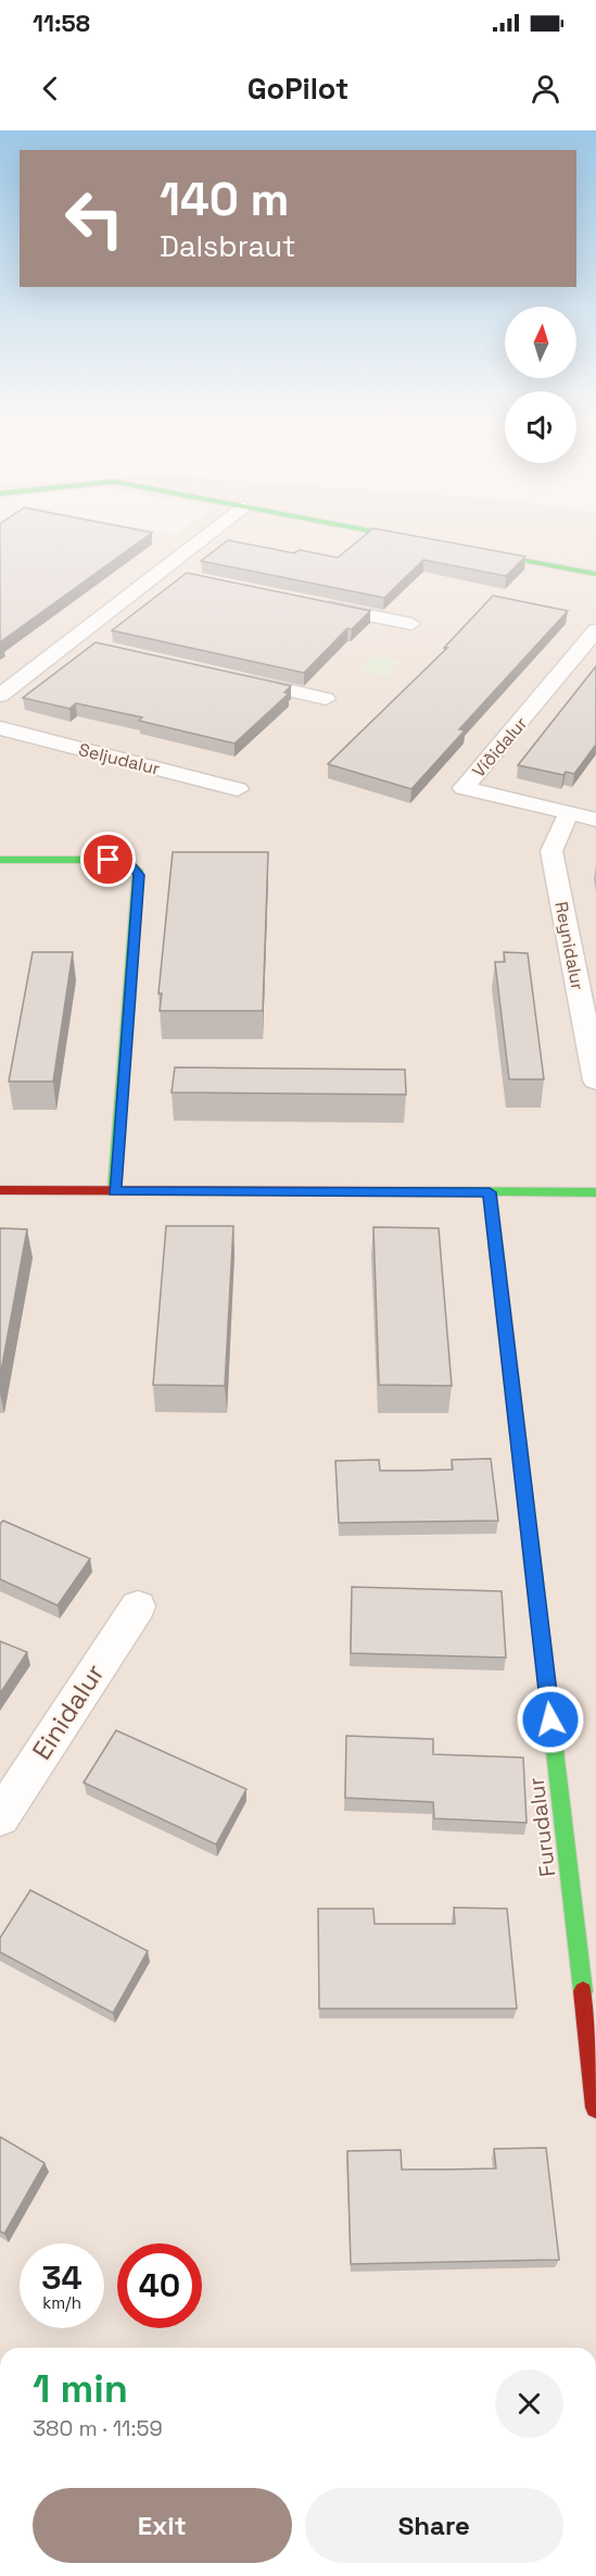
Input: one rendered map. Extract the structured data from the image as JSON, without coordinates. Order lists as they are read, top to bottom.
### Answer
{
  "streets": {
    "street": [
      "Víðidalur",
      "Seljudalur",
      "Reynidalur",
      "Einidalur",
      "Furudalur"
    ]
  },
  "crossings": [
    ["Víðidalur", "Reynidalur"]
  ],
  "north": "top",
  "page": {
    "status": "11:58",
    "header": "GoPilot",
    "turn": ["140 m", "Dalsbraut"],
    "speed": "34 km/h",
    "limit": "40",
    "heading": ["1 min", "380 m · 11:59"],
    "buttons": ["Exit", "Share"]
  }
}
